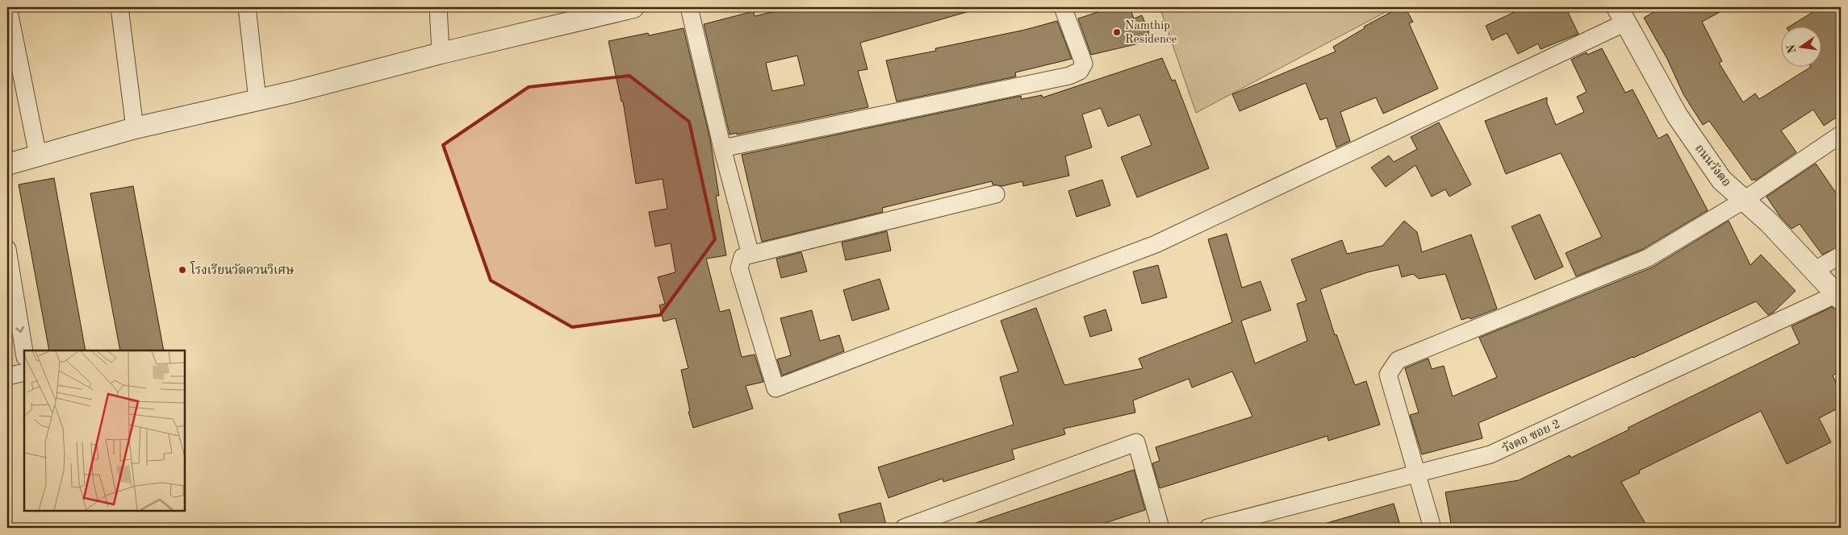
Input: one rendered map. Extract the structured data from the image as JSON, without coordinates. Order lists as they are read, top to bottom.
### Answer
{
  "streets": {
    "street": ["ถนนวังตอ", "วังตอ ซอย 2"]
  },
  "crossings": [
    ["ถนนวังตอ", "วังตอ ซอย 2"]
  ],
  "places": ["Namthip Residence", "โรงเรียนวัดควนวิเศษ"],
  "north": "left"
}
